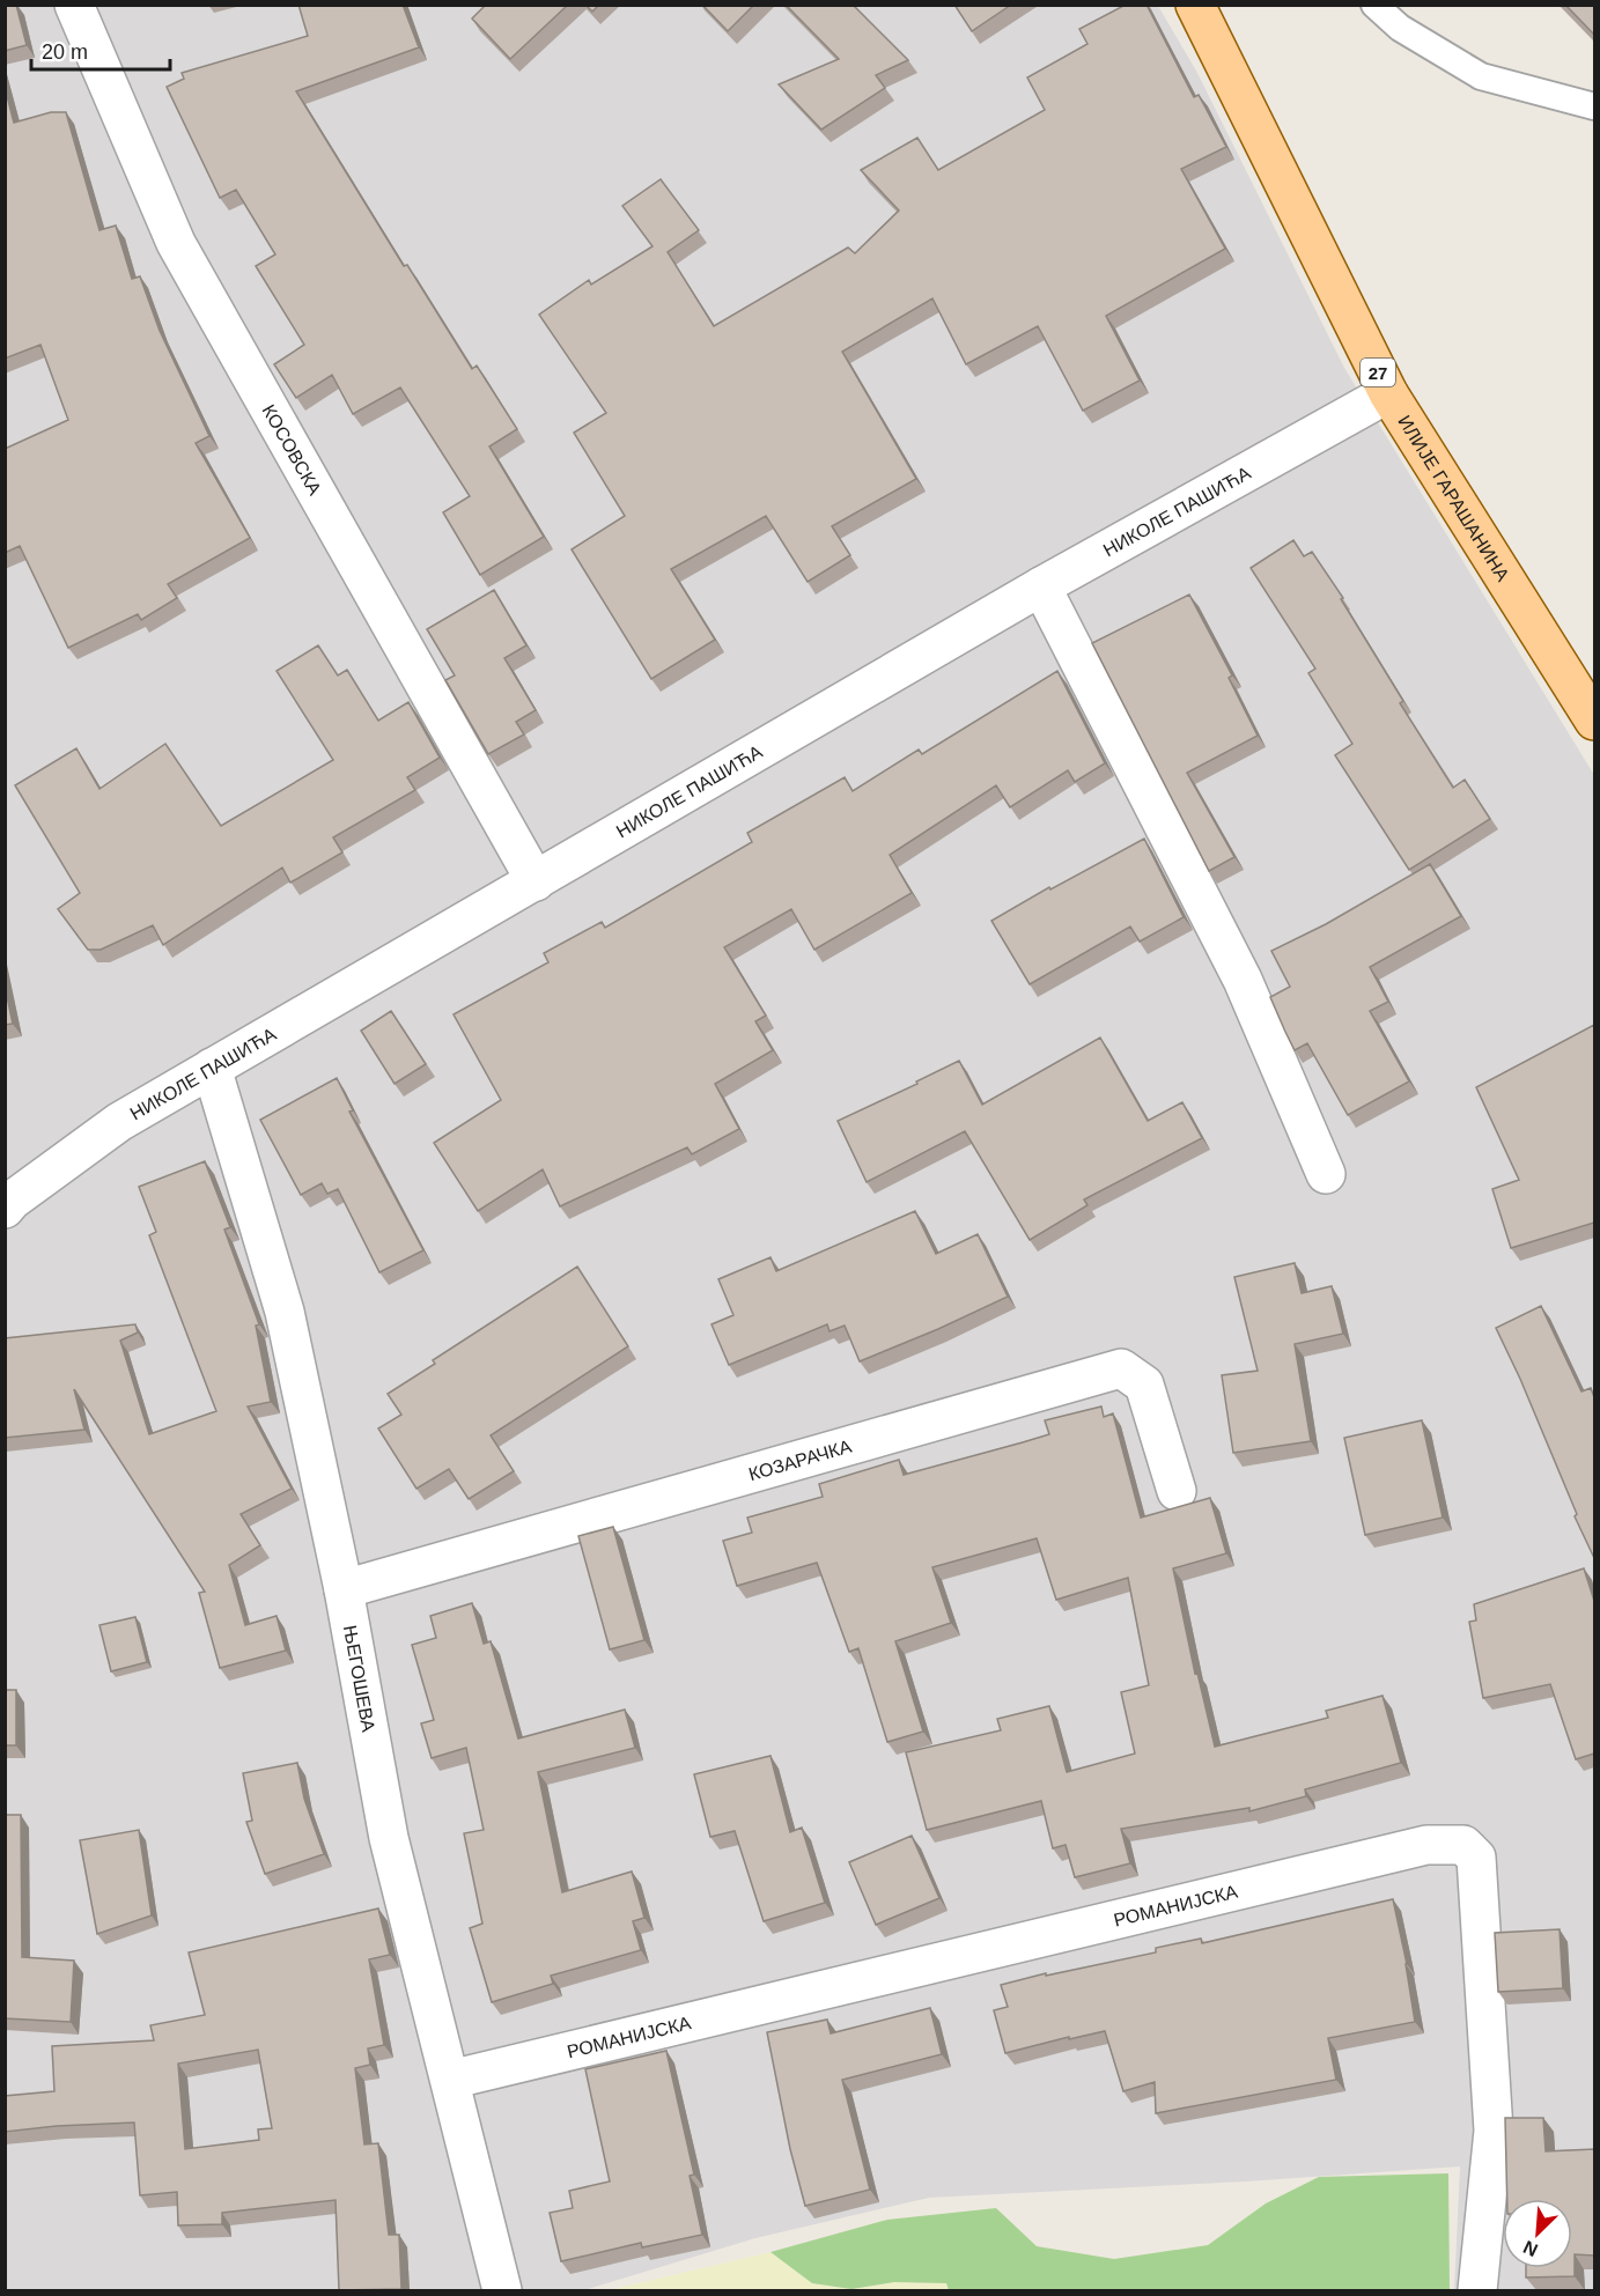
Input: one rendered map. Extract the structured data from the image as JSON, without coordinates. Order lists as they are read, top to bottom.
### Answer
{
  "streets": {
    "main road": ["27", "ИЛИЈЕ ГАРАШАНИНА"],
    "street": [
      "КОСОВСКА",
      "НИКОЛЕ ПАШИЋА",
      "КОЗАРАЧКА",
      "ЊЕГОШЕВА",
      "РОМАНИЈСКА"
    ]
  },
  "crossings": [
    ["КОСОВСКА", "НИКОЛЕ ПАШИЋА"],
    ["ИЛИЈЕ ГАРАШАНИНА", "НИКОЛЕ ПАШИЋА"],
    ["НИКОЛЕ ПАШИЋА", "ЊЕГОШЕВА"],
    ["КОЗАРАЧКА", "ЊЕГОШЕВА"],
    ["ЊЕГОШЕВА", "РОМАНИЈСКА"]
  ],
  "scale_bar": "20 m",
  "north": "bottom left"
}
